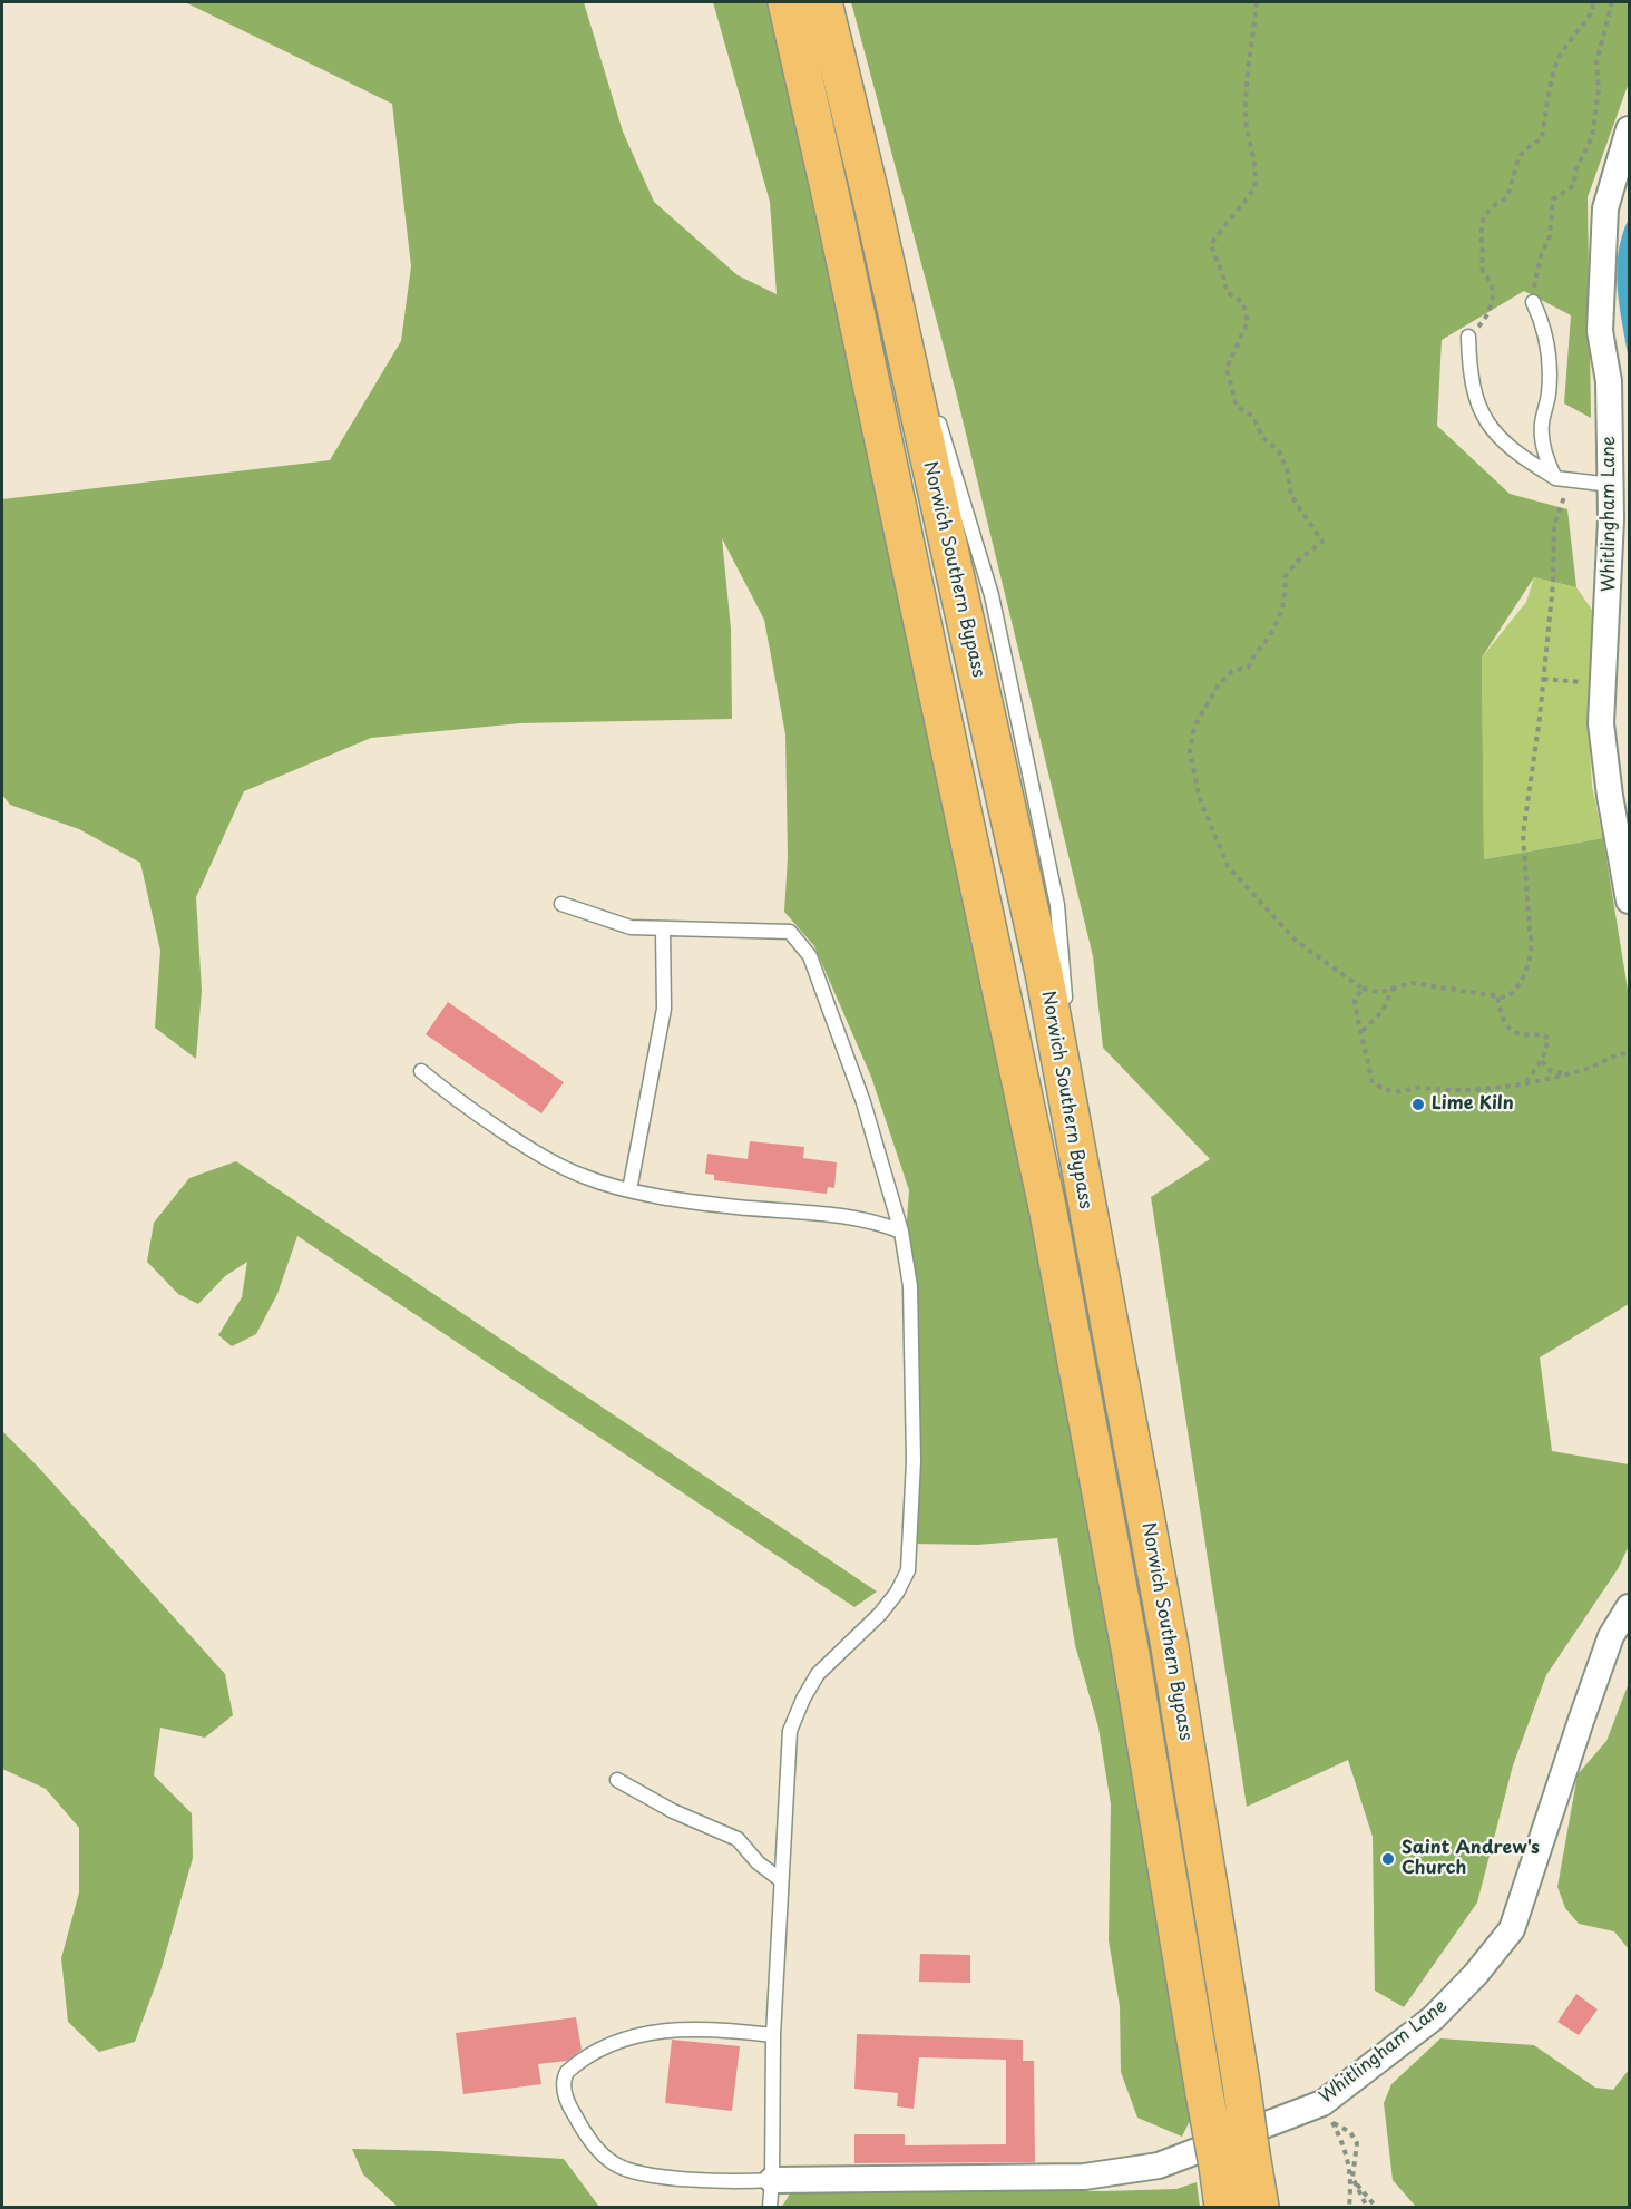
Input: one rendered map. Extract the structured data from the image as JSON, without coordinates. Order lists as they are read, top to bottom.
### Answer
{
  "streets": {
    "highway": ["Norwich Southern Bypass"],
    "street": ["Whitlingham Lane"]
  },
  "places": ["Lime Kiln", "Saint Andrew's Church"]
}
